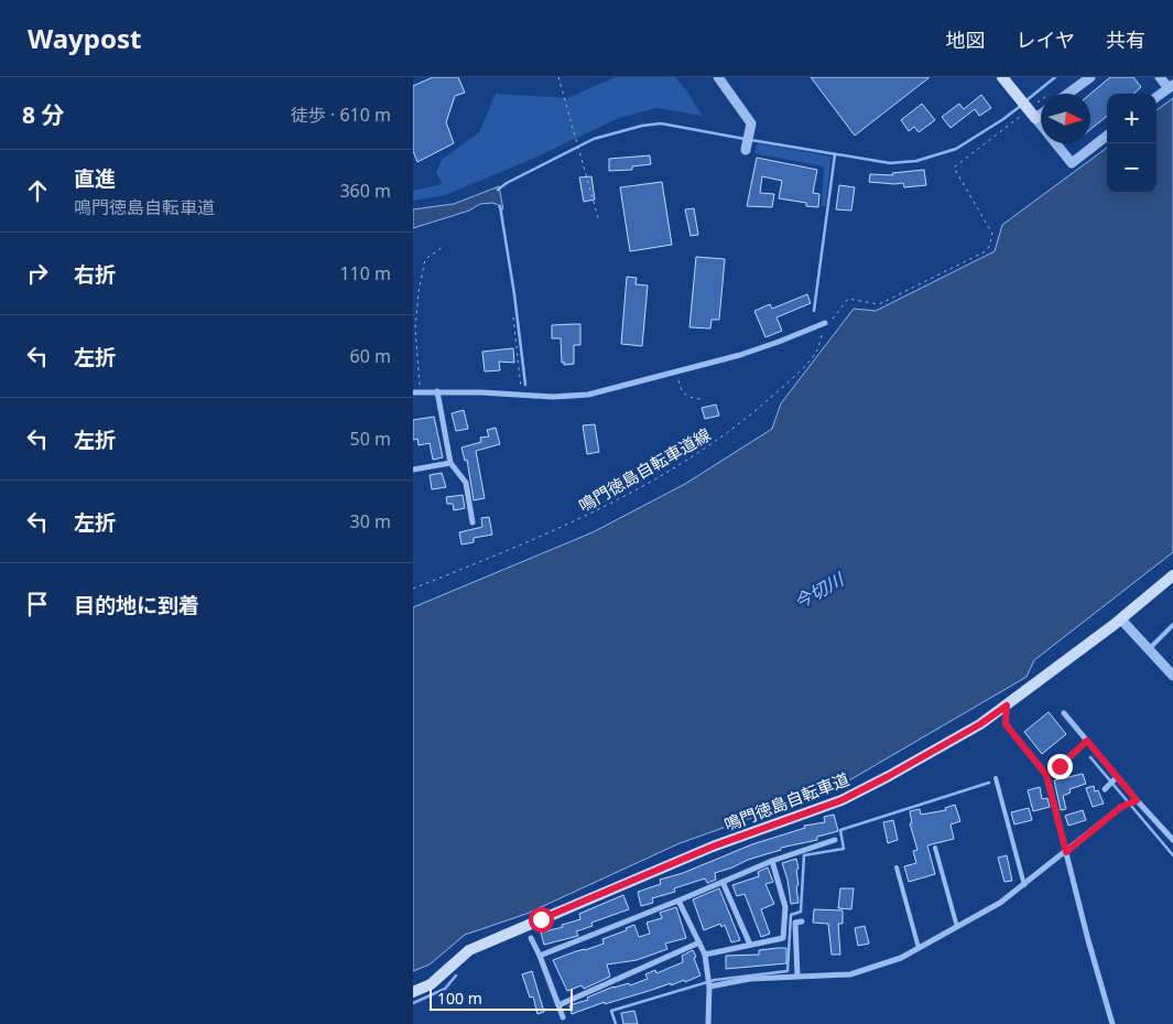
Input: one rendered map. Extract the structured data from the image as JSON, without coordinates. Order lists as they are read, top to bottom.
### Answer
{
  "streets": {
    "main road": ["鳴門徳島自転車道"],
    "path": ["鳴門徳島自転車道線"]
  },
  "water": ["今切川"],
  "scale_bar": "100 m",
  "north": "right",
  "page": {
    "header": "Waypost",
    "nav": ["地図", "レイヤ", "共有"],
    "heading": ["8 分", "徒歩 · 610 m"],
    "map_buttons": ["+", "−"],
    "list": [
      ["直進", "鳴門徳島自転車道", "360 m"],
      ["右折", "110 m"],
      ["左折", "60 m"],
      ["左折", "50 m"],
      ["左折", "30 m"],
      "目的地に到着"
    ],
    "scale": "100 m"
  }
}
